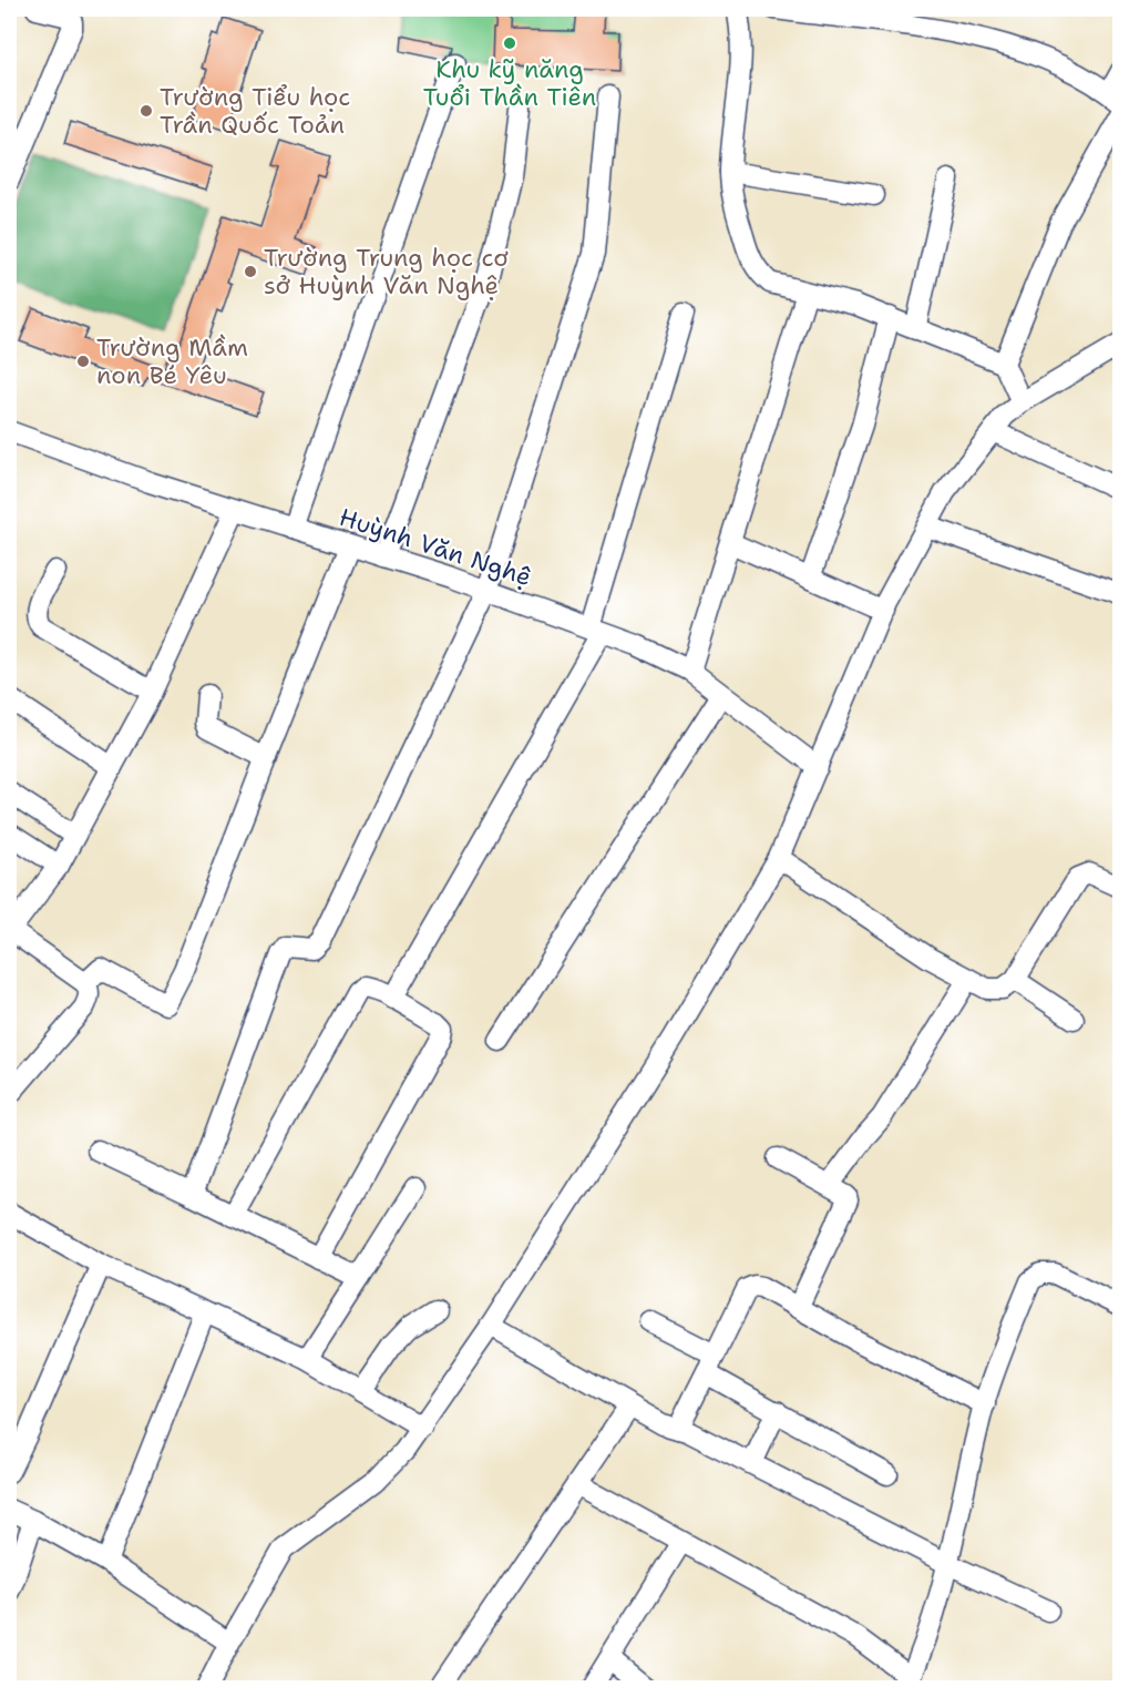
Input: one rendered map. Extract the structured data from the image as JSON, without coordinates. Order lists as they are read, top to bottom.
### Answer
{
  "streets": {
    "street": ["Huỳnh Văn Nghệ"]
  },
  "places": [
    "Khu kỹ năng Tuổi Thần Tiên",
    "Trường Tiểu học Trần Quốc Toản",
    "Trường Trung học cơ sở Huỳnh Văn Nghệ",
    "Trường Mầm non Bé Yêu"
  ]
}
